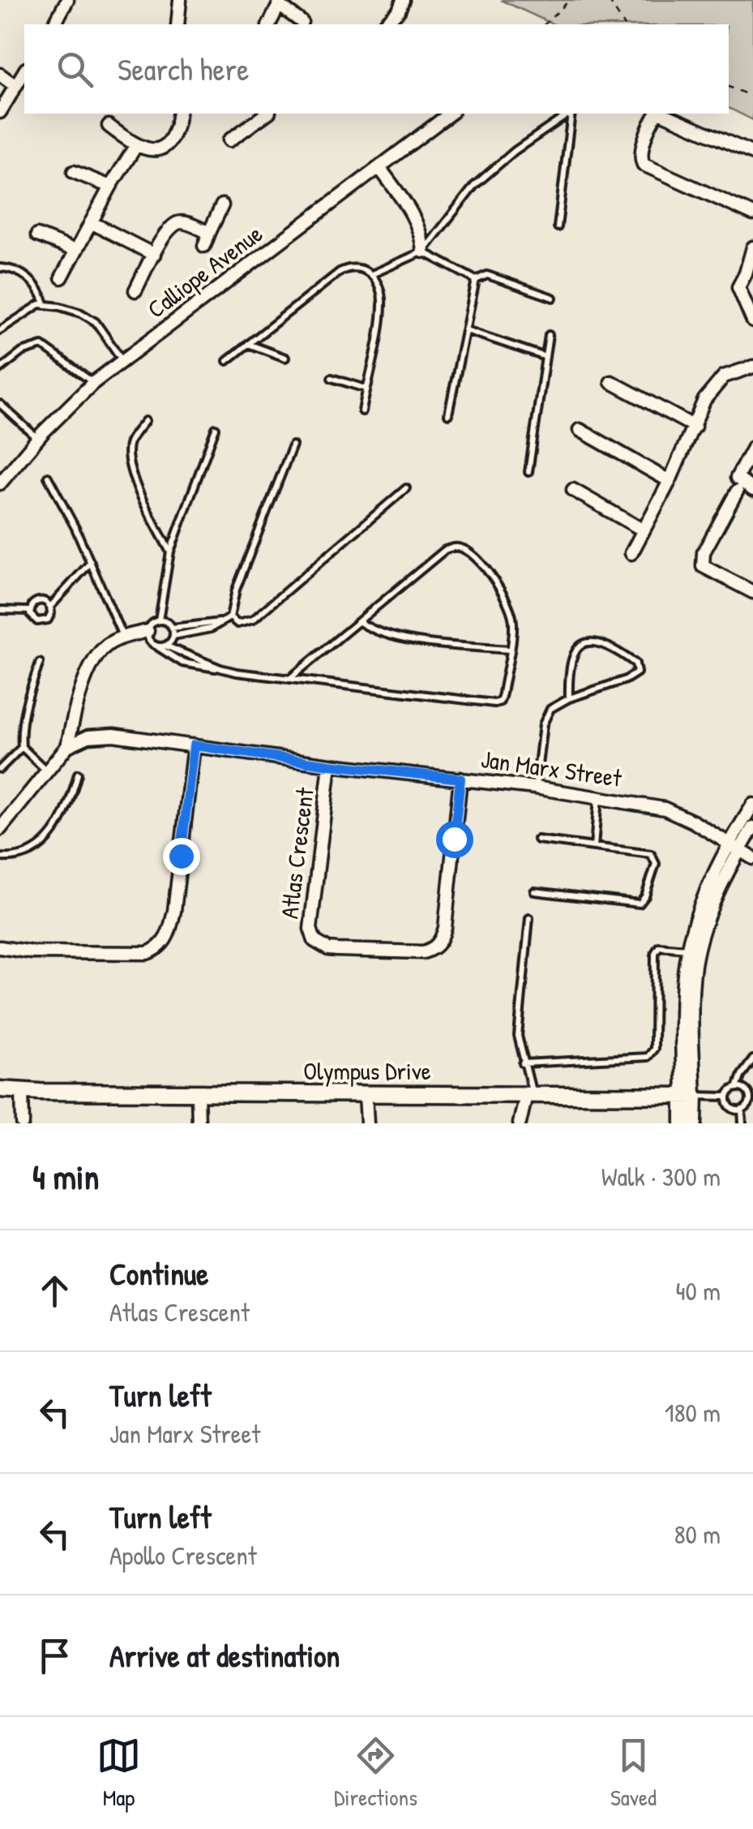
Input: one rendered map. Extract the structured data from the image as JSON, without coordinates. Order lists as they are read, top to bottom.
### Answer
{
  "streets": {
    "street": [
      "Calliope Avenue",
      "Jan Marx Street",
      "Atlas Crescent",
      "Olympus Drive"
    ]
  },
  "crossings": [
    ["Jan Marx Street", "Atlas Crescent"]
  ],
  "page": {
    "search": "Search here",
    "heading": ["4 min", "Walk · 300 m"],
    "list": [
      ["Continue", "Atlas Crescent", "40 m"],
      ["Turn left", "Jan Marx Street", "180 m"],
      ["Turn left", "Apollo Crescent", "80 m"],
      "Arrive at destination"
    ],
    "nav": ["Map", "Directions", "Saved"]
  }
}
